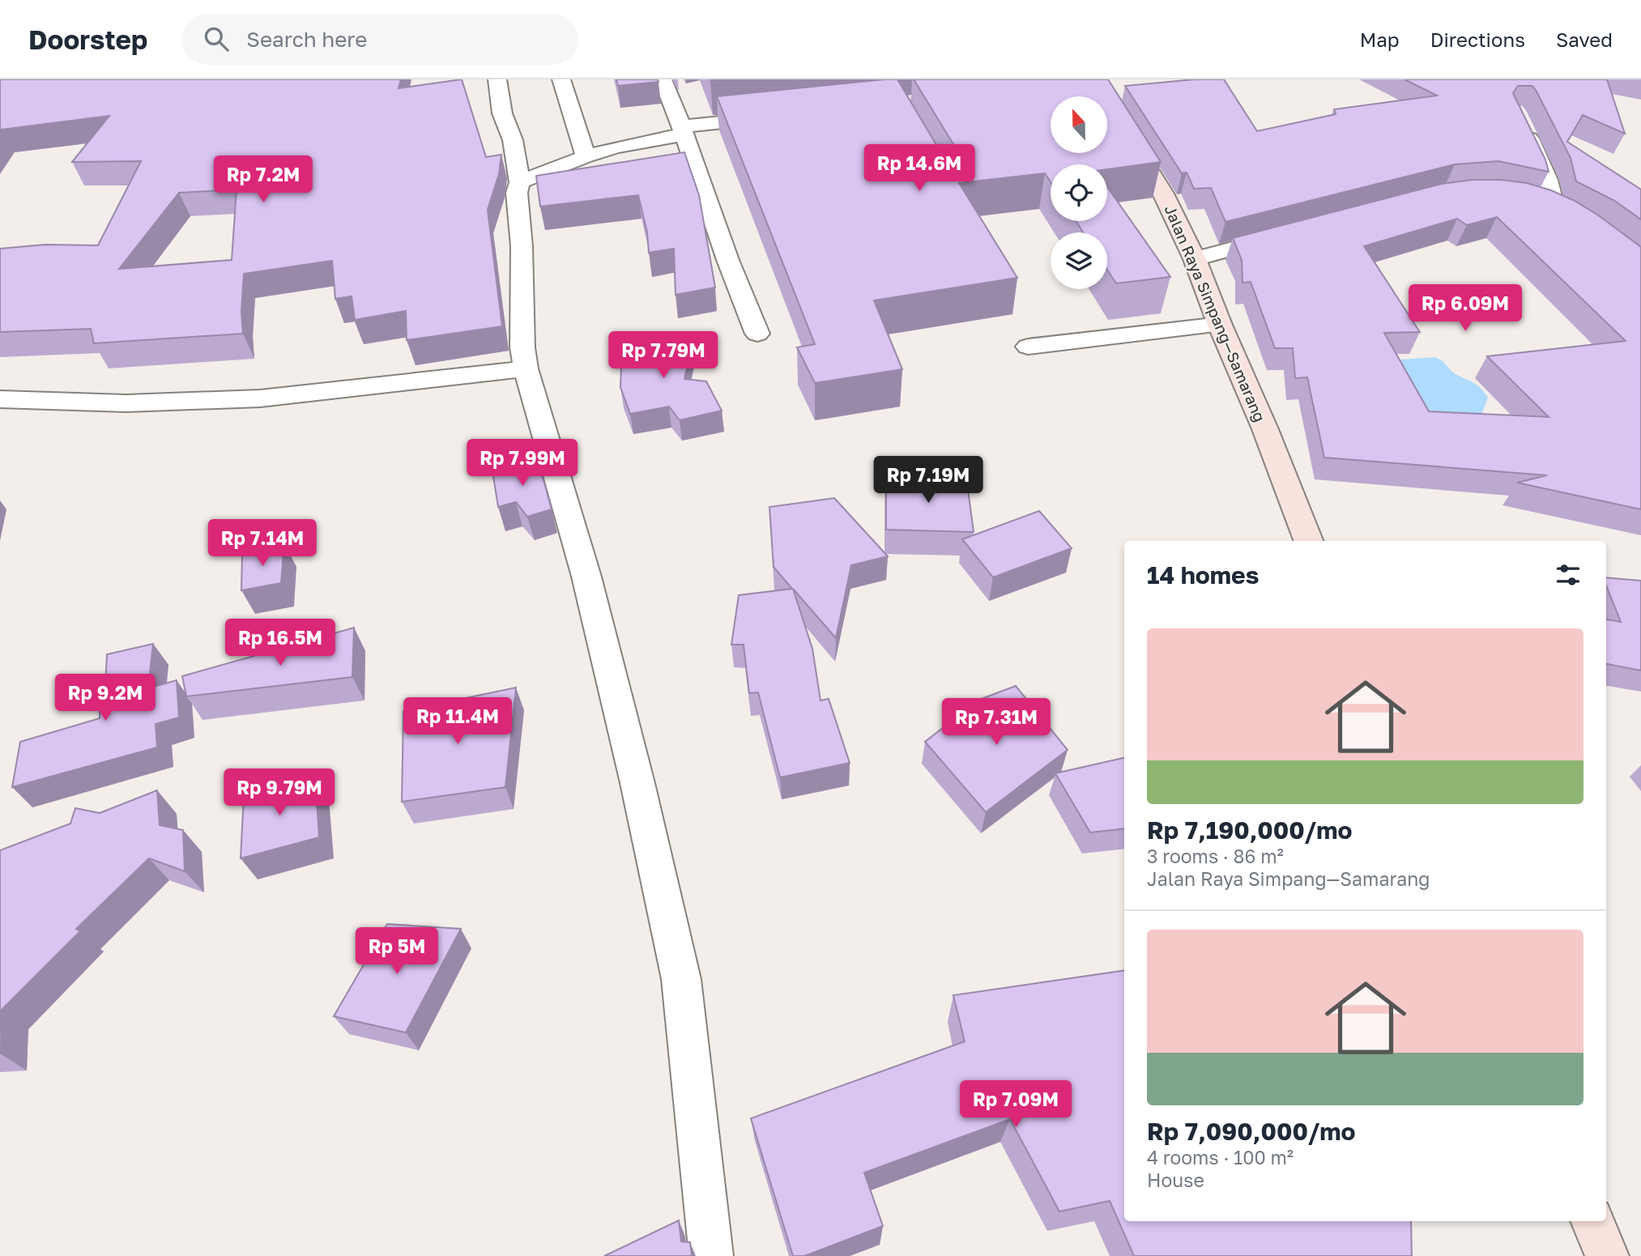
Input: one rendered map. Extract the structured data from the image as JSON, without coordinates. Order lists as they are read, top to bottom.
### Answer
{
  "streets": {
    "main road": ["Jalan Raya Simpang—Samarang"]
  },
  "north": "top",
  "page": {
    "header": "Doorstep",
    "search": "Search here",
    "nav": ["Map", "Directions", "Saved"],
    "price": [
      "Rp 14.6M",
      "Rp 7.2M",
      "Rp 6.09M",
      "Rp 7.79M",
      "Rp 7.99M",
      "Rp 7.19M",
      "Rp 7.14M",
      "Rp 16.5M",
      "Rp 9.2M",
      "Rp 11.4M",
      "Rp 7.31M",
      "Rp 9.79M",
      "Rp 5M",
      "Rp 7.09M"
    ],
    "heading": "14 homes",
    "list": [
      {
        "name": "Rp 7,190,000/mo",
        "note": "3 rooms · 86 m² · Jalan Raya Simpang—Samarang"
      },
      {
        "name": "Rp 7,090,000/mo",
        "note": "4 rooms · 100 m² · House"
      }
    ]
  }
}
